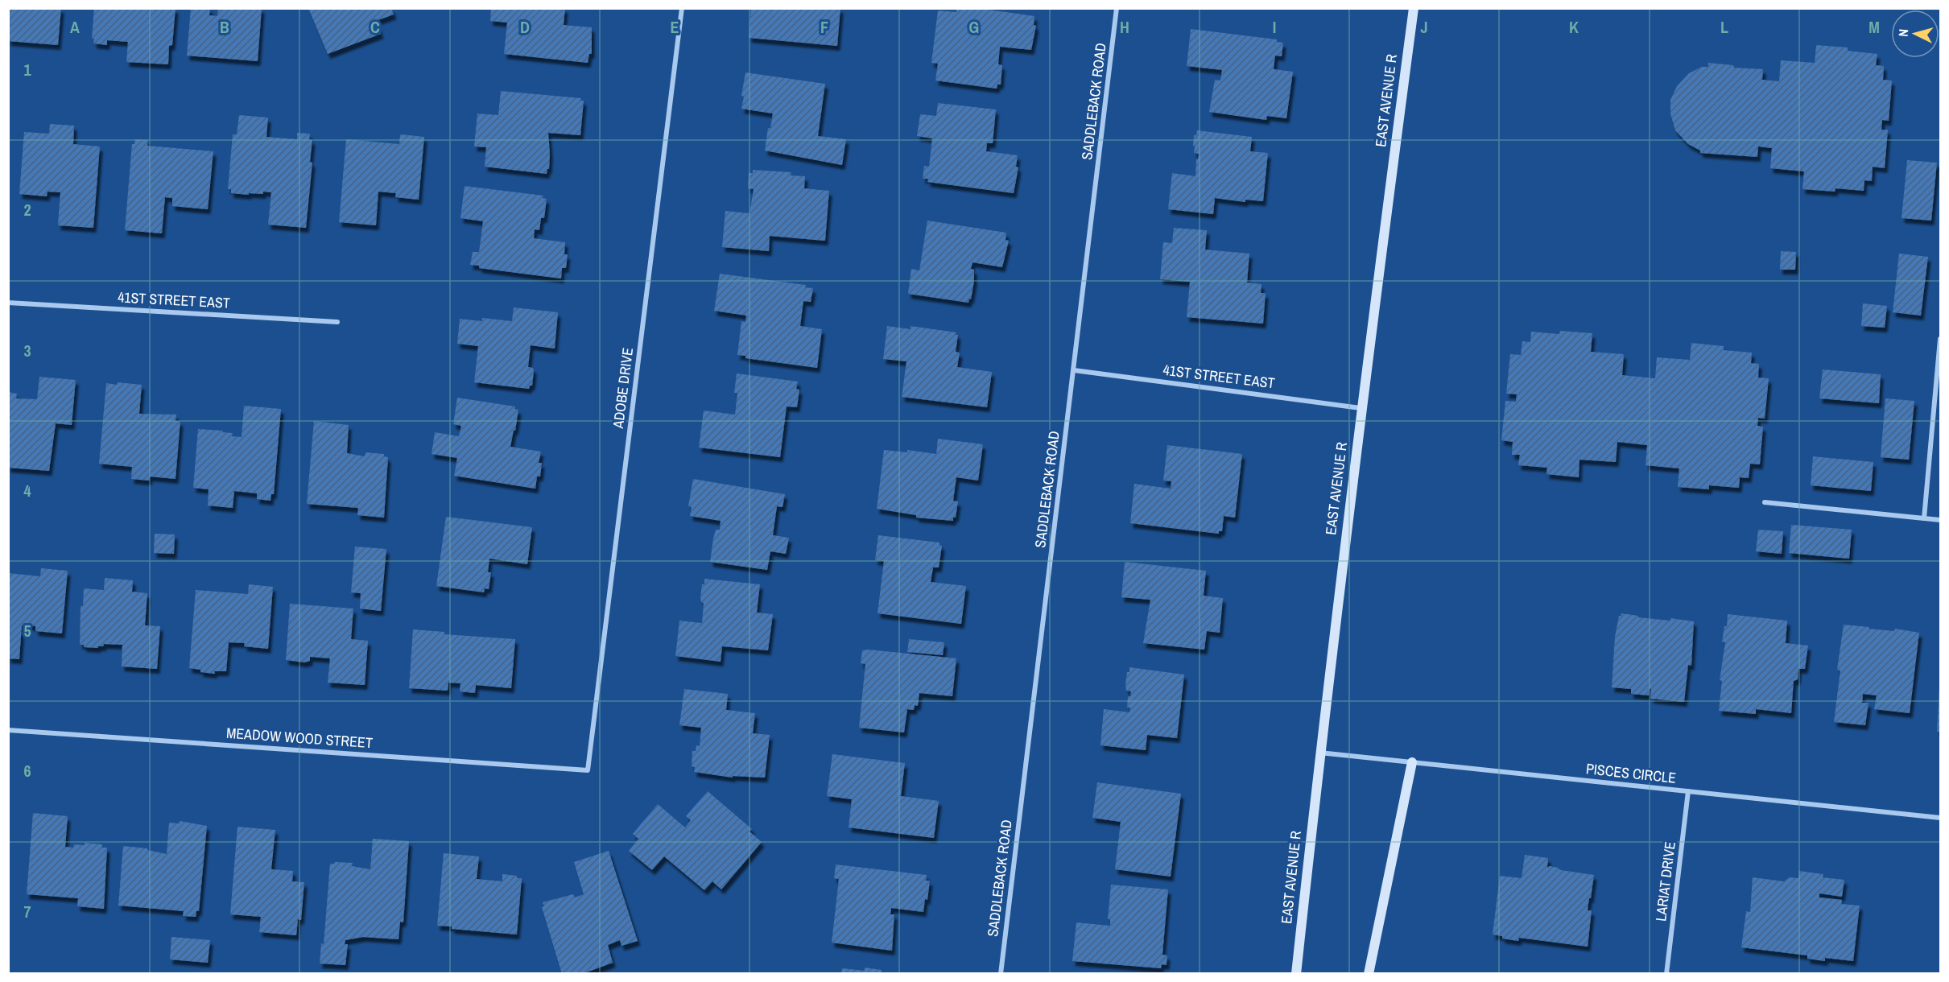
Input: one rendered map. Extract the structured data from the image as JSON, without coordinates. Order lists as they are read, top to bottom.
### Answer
{
  "streets": {
    "main road": ["EAST AVENUE R"],
    "street": [
      "SADDLEBACK ROAD",
      "41ST STREET EAST",
      "ADOBE DRIVE",
      "MEADOW WOOD STREET",
      "PISCES CIRCLE",
      "LARIAT DRIVE"
    ]
  },
  "crossings": [
    ["EAST AVENUE R", "41ST STREET EAST"],
    ["EAST AVENUE R", "PISCES CIRCLE"],
    ["SADDLEBACK ROAD", "41ST STREET EAST"],
    ["ADOBE DRIVE", "MEADOW WOOD STREET"],
    ["PISCES CIRCLE", "LARIAT DRIVE"]
  ],
  "north": "left",
  "grid": {
    "columns": [
      "A",
      "B",
      "C",
      "D",
      "E",
      "F",
      "G",
      "H",
      "I",
      "J",
      "K",
      "L",
      "M"
    ],
    "rows": [
      "1",
      "2",
      "3",
      "4",
      "5",
      "6",
      "7"
    ]
  }
}
